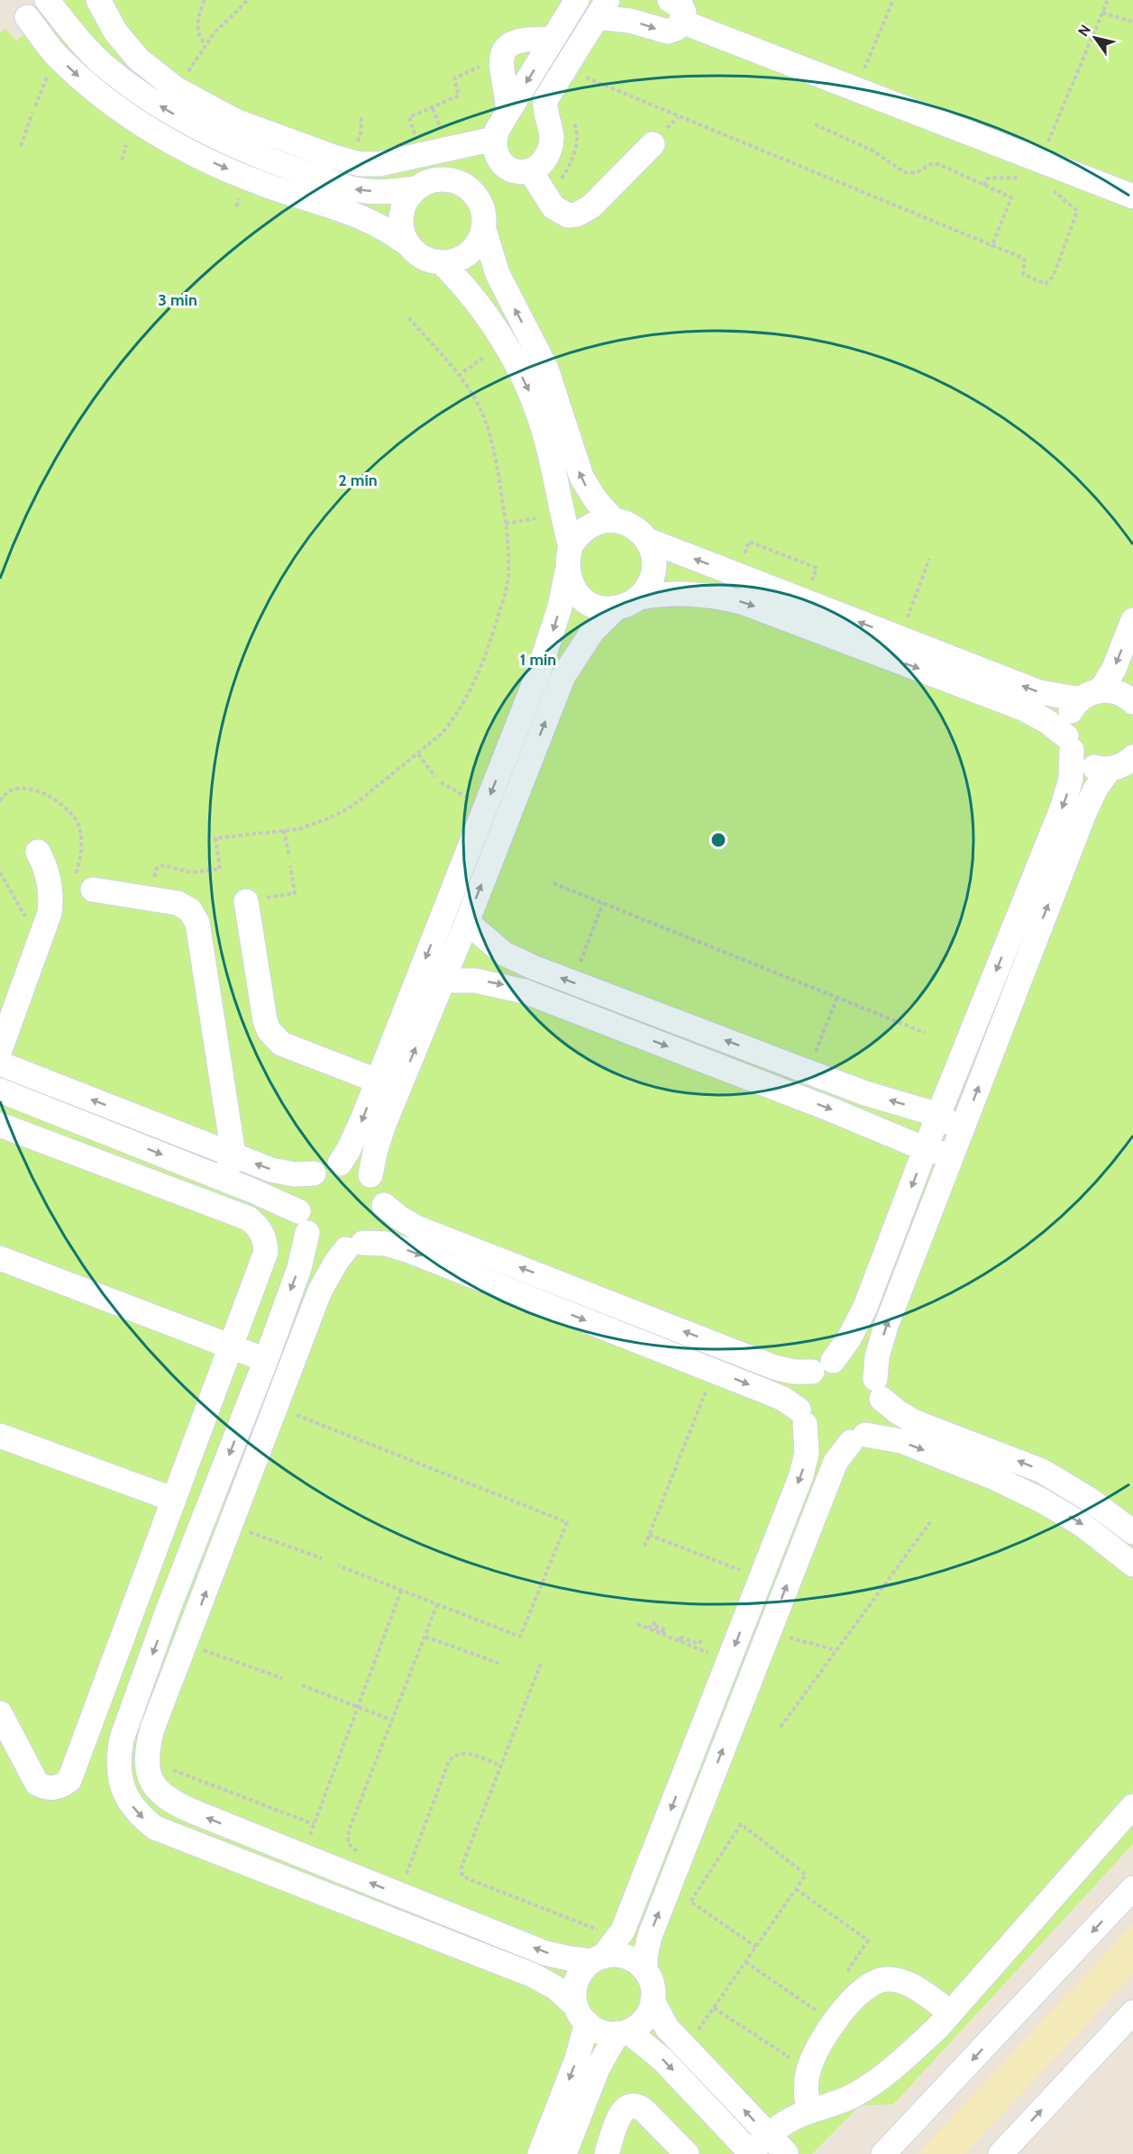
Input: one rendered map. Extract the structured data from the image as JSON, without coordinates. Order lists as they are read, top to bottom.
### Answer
{
  "north": "top left",
  "rings": ["3 min", "2 min", "1 min"]
}
